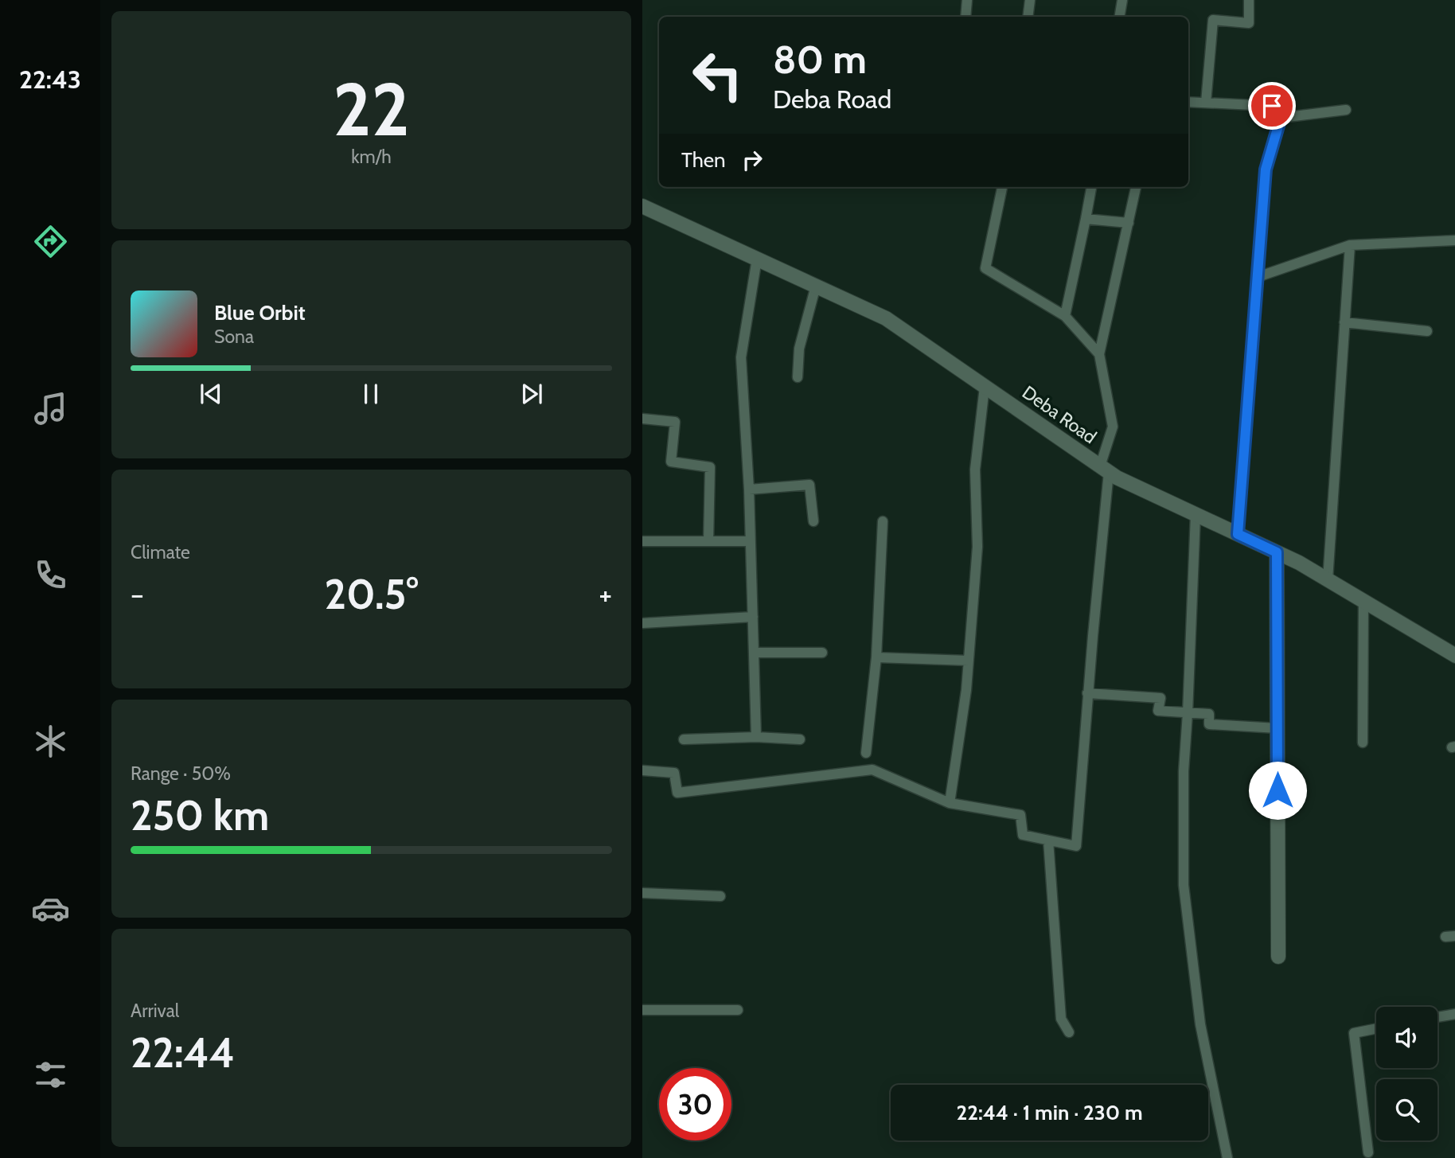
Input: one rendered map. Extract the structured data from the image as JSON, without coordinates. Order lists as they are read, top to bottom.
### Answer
{
  "streets": {
    "street": ["Deba Road"]
  },
  "page": {
    "tabs": "22:43",
    "tile": [
      ["22", "km/h"],
      "Climate",
      ["Range · 50%", "250 km"],
      ["Arrival", "22:44"]
    ],
    "turn": ["80 m", "Deba Road"],
    "then": "Then",
    "song": ["Blue Orbit", "Sona"],
    "heat": ["−", "20.5°", "+"],
    "limit": "30",
    "trip": "22:44 · 1 min · 230 m"
  }
}
